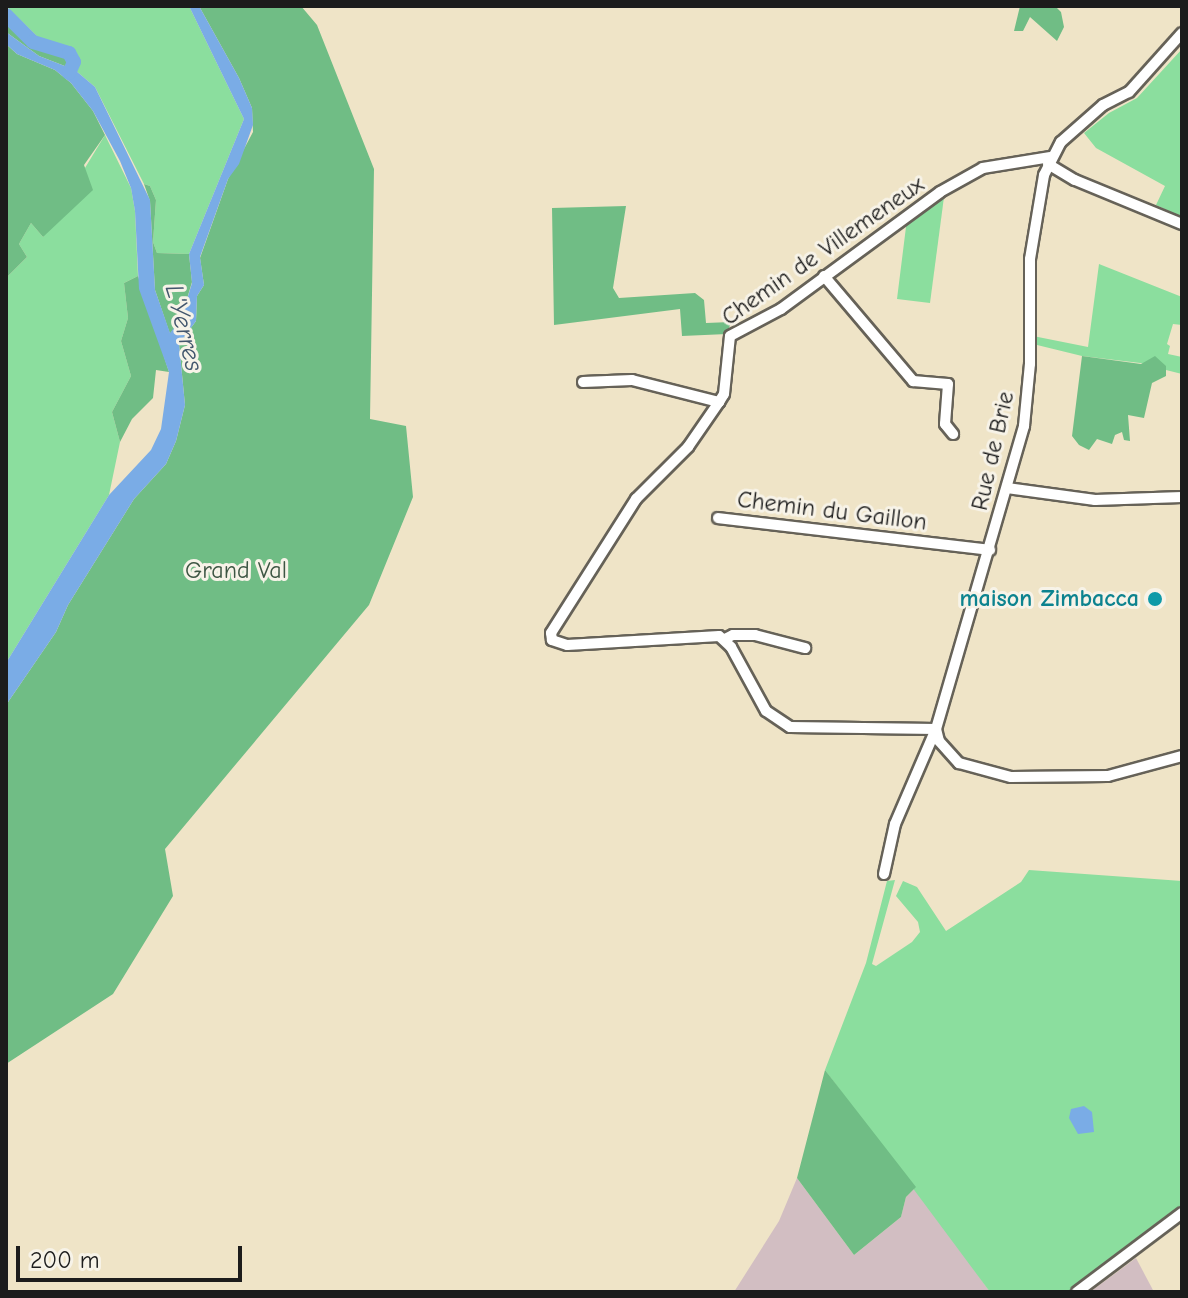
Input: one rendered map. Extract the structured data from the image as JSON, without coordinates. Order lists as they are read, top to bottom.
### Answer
{
  "streets": {
    "street": ["Chemin de Villemeneux", "Rue de Brie", "Chemin du Gaillon"]
  },
  "crossings": [
    ["Chemin de Villemeneux", "Rue de Brie"],
    ["Rue de Brie", "Chemin du Gaillon"]
  ],
  "water": ["L'Yerres"],
  "parks": ["Grand Val"],
  "places": ["maison Zimbacca"],
  "scale_bar": "200 m"
}
